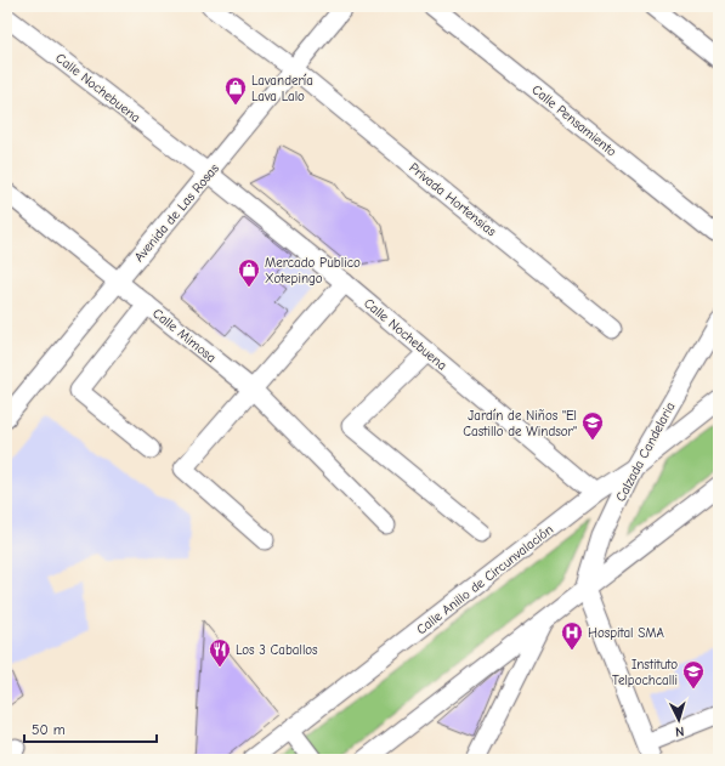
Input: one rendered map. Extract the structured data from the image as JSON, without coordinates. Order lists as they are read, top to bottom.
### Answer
{
  "streets": {
    "street": [
      "Calle Nochebuena",
      "Calle Pensamiento",
      "Privada Hortensias",
      "Avenida de Las Rosas",
      "Calle Mimosa",
      "Calzada Candelaria",
      "Calle Anillo de Circunvalación"
    ]
  },
  "crossings": [
    ["Calle Nochebuena", "Avenida de Las Rosas"],
    ["Calle Nochebuena", "Calle Anillo de Circunvalación"],
    ["Privada Hortensias", "Avenida de Las Rosas"],
    ["Avenida de Las Rosas", "Calle Mimosa"],
    ["Calzada Candelaria", "Calle Anillo de Circunvalación"]
  ],
  "places": {
    "shop": ["Lavandería Lava Lalo", "Mercado Publico Xotepingo"],
    "school or university": ["Jardín de Niños \"El Castillo de Windsor\"", "Instituto Telpochcalli"],
    "hospital": ["Hospital SMA"],
    "restaurant": ["Los 3 Caballos"]
  },
  "scale_bar": "50 m",
  "north": "bottom"
}
